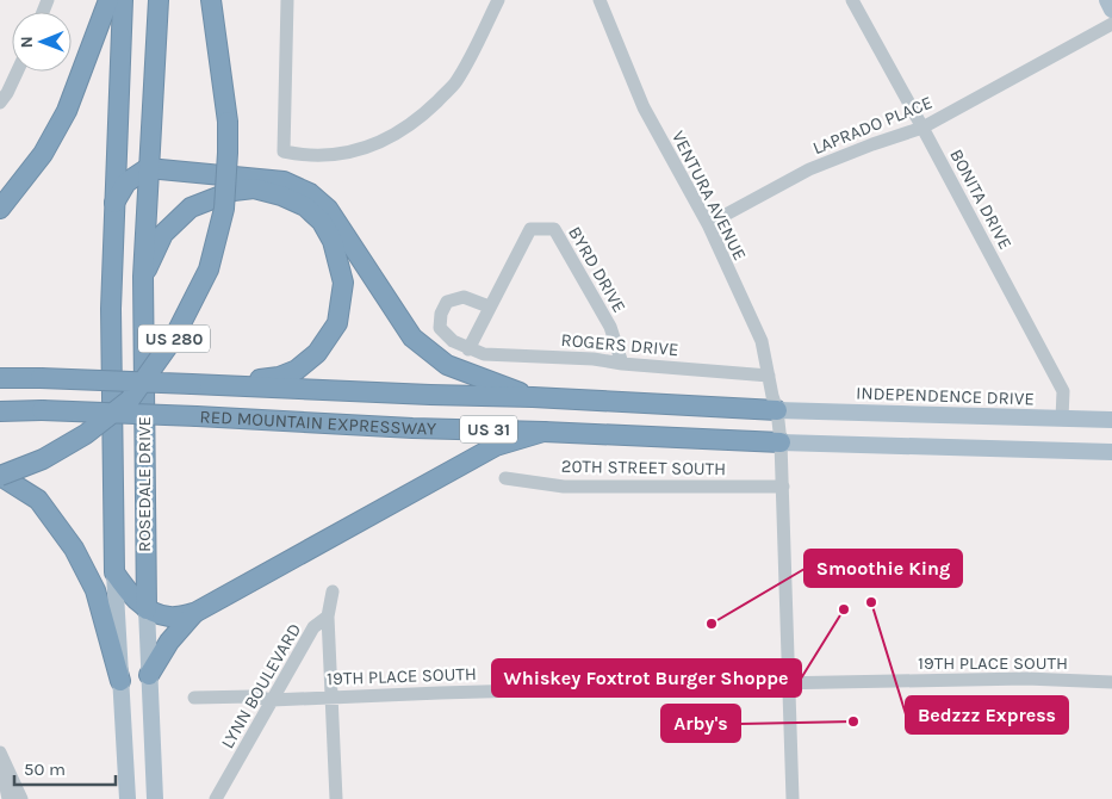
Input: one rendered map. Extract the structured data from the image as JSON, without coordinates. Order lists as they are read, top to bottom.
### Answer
{
  "streets": {
    "highway": [
      "US 280",
      "RED MOUNTAIN EXPRESSWAY",
      "US 31",
      "ROSEDALE DRIVE"
    ],
    "main road": ["INDEPENDENCE DRIVE"],
    "street": [
      "LAPRADO PLACE",
      "VENTURA AVENUE",
      "BONITA DRIVE",
      "BYRD DRIVE",
      "ROGERS DRIVE",
      "20TH STREET SOUTH",
      "19TH PLACE SOUTH",
      "LYNN BOULEVARD"
    ]
  },
  "crossings": [
    ["LAPRADO PLACE", "VENTURA AVENUE"],
    ["LAPRADO PLACE", "BONITA DRIVE"],
    ["VENTURA AVENUE", "ROGERS DRIVE"],
    ["VENTURA AVENUE", "INDEPENDENCE DRIVE"],
    ["VENTURA AVENUE", "RED MOUNTAIN EXPRESSWAY"],
    ["VENTURA AVENUE", "US 31"],
    ["VENTURA AVENUE", "20TH STREET SOUTH"],
    ["VENTURA AVENUE", "19TH PLACE SOUTH"],
    ["BONITA DRIVE", "INDEPENDENCE DRIVE"],
    ["BYRD DRIVE", "ROGERS DRIVE"],
    ["INDEPENDENCE DRIVE", "RED MOUNTAIN EXPRESSWAY"],
    ["RED MOUNTAIN EXPRESSWAY", "US 31"],
    ["19TH PLACE SOUTH", "LYNN BOULEVARD"]
  ],
  "places": [
    "Bedzzz Express",
    "Whiskey Foxtrot Burger Shoppe",
    "Smoothie King",
    "Arby's"
  ],
  "scale_bar": "50 m",
  "north": "left"
}
